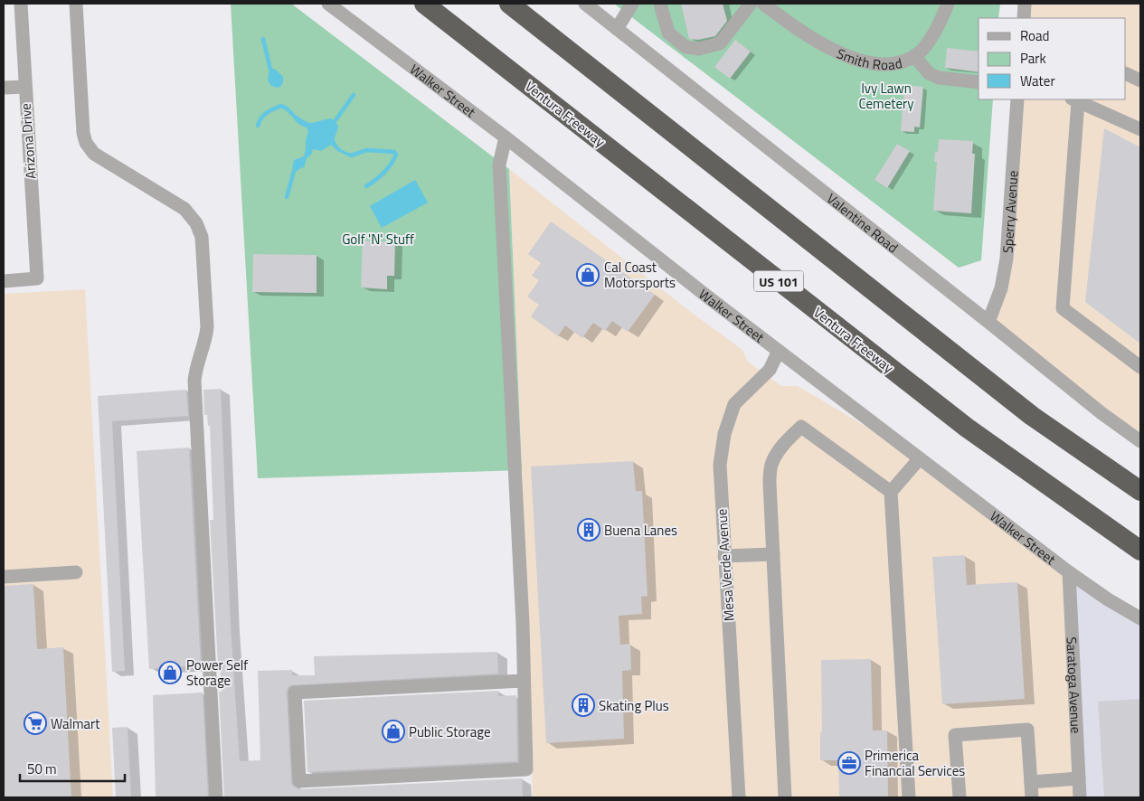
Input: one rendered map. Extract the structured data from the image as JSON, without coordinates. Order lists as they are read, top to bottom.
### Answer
{
  "streets": {
    "highway": ["Ventura Freeway", "US 101"],
    "street": [
      "Smith Road",
      "Walker Street",
      "Arizona Drive",
      "Sperry Avenue",
      "Valentine Road",
      "Mesa Verde Avenue",
      "Saratoga Avenue"
    ]
  },
  "crossings": [
    ["Walker Street", "Mesa Verde Avenue"],
    ["Walker Street", "Saratoga Avenue"],
    ["Sperry Avenue", "Valentine Road"]
  ],
  "parks": ["Ivy Lawn Cemetery", "Golf 'N' Stuff"],
  "places": {
    "shop": ["Cal Coast Motorsports", "Power Self Storage", "Public Storage"],
    "building": ["Buena Lanes", "Skating Plus"],
    "supermarket": ["Walmart"],
    "office": ["Primerica Financial Services"]
  },
  "legend": ["Road", "Park", "Water"],
  "scale_bar": "50 m"
}
